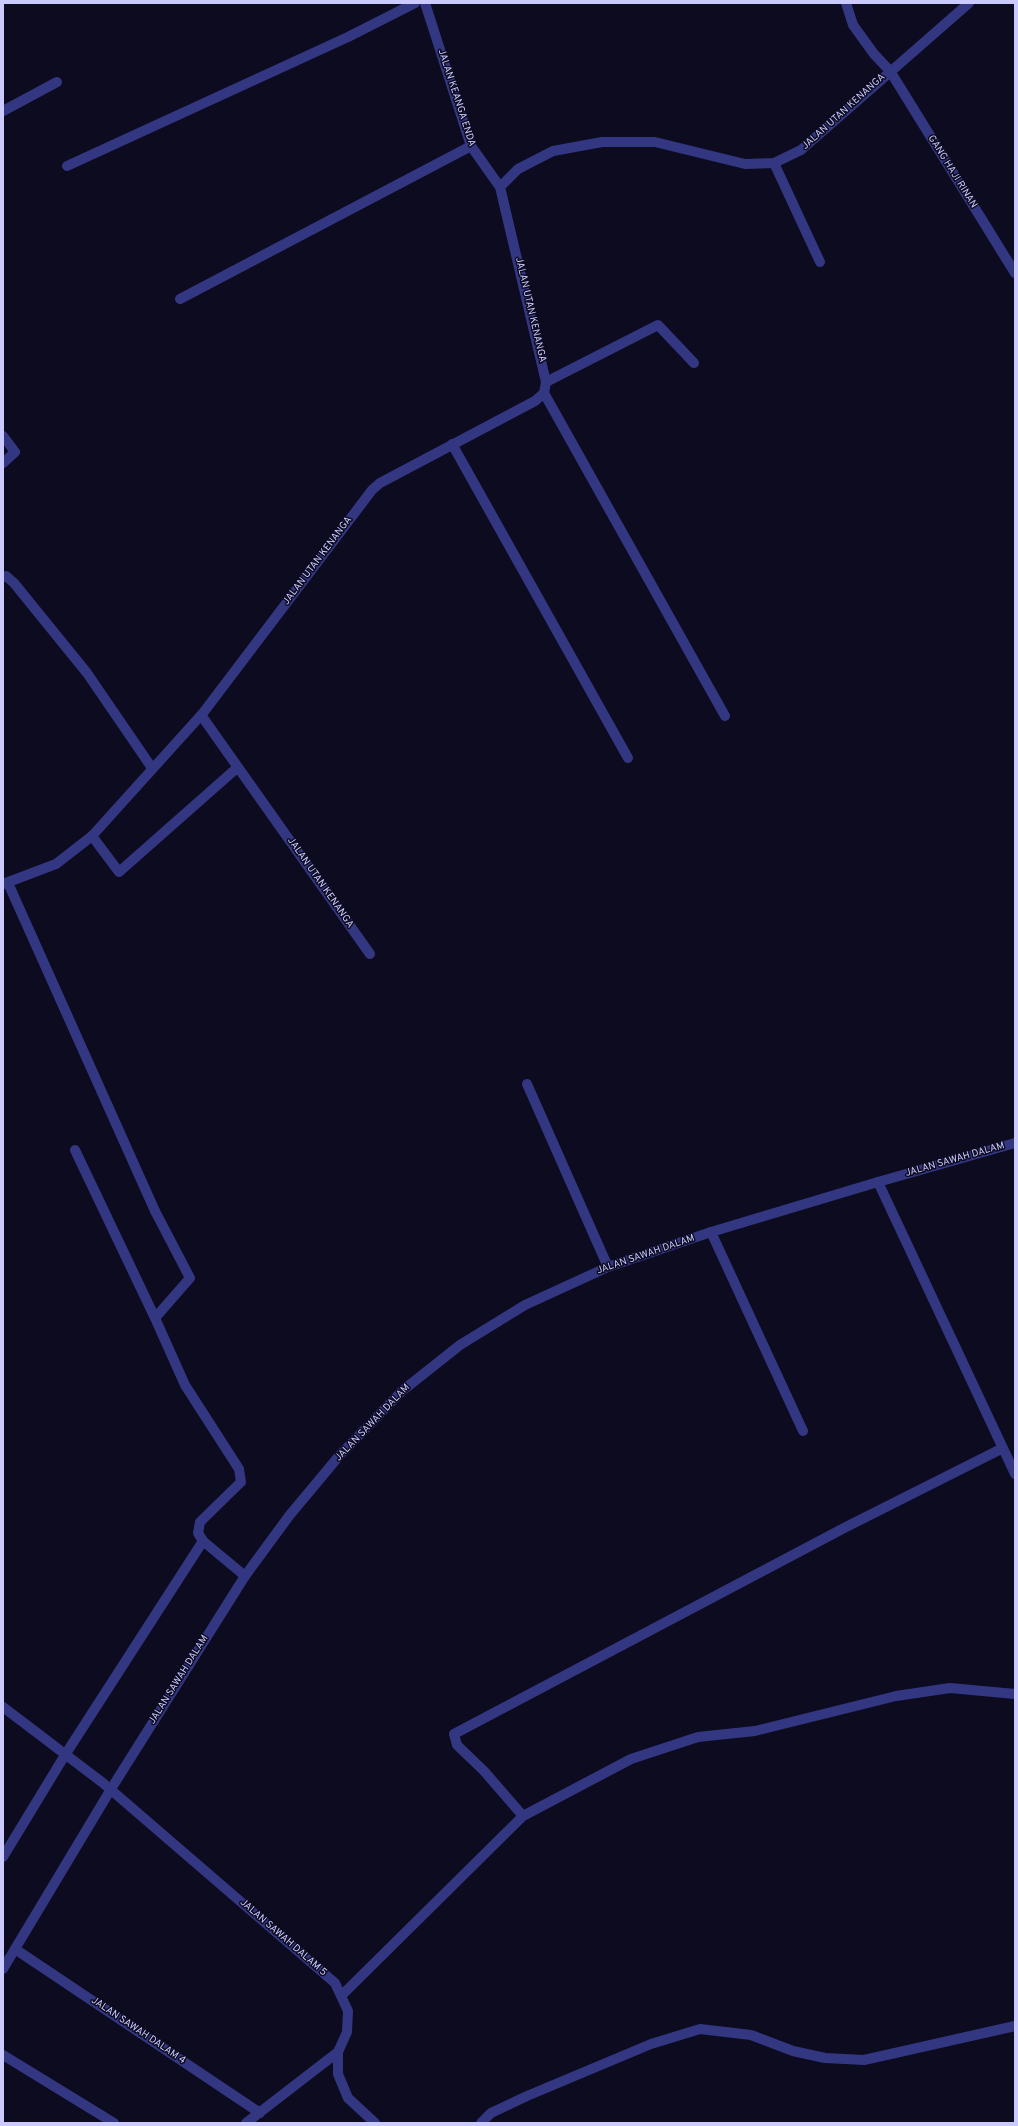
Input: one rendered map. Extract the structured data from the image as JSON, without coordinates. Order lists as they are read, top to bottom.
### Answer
{
  "streets": {
    "street": [
      "JALAN KEANGA ENDA",
      "JALAN UTAN KENANGA",
      "GANG HAJI RINAN",
      "JALAN SAWAH DALAM",
      "JALAN SAWAH DALAM 5",
      "JALAN SAWAH DALAM 4"
    ]
  },
  "crossings": [
    ["JALAN KEANGA ENDA", "JALAN UTAN KENANGA"],
    ["JALAN UTAN KENANGA", "GANG HAJI RINAN"],
    ["JALAN SAWAH DALAM", "JALAN SAWAH DALAM 5"],
    ["JALAN SAWAH DALAM", "JALAN SAWAH DALAM 4"]
  ]
}
